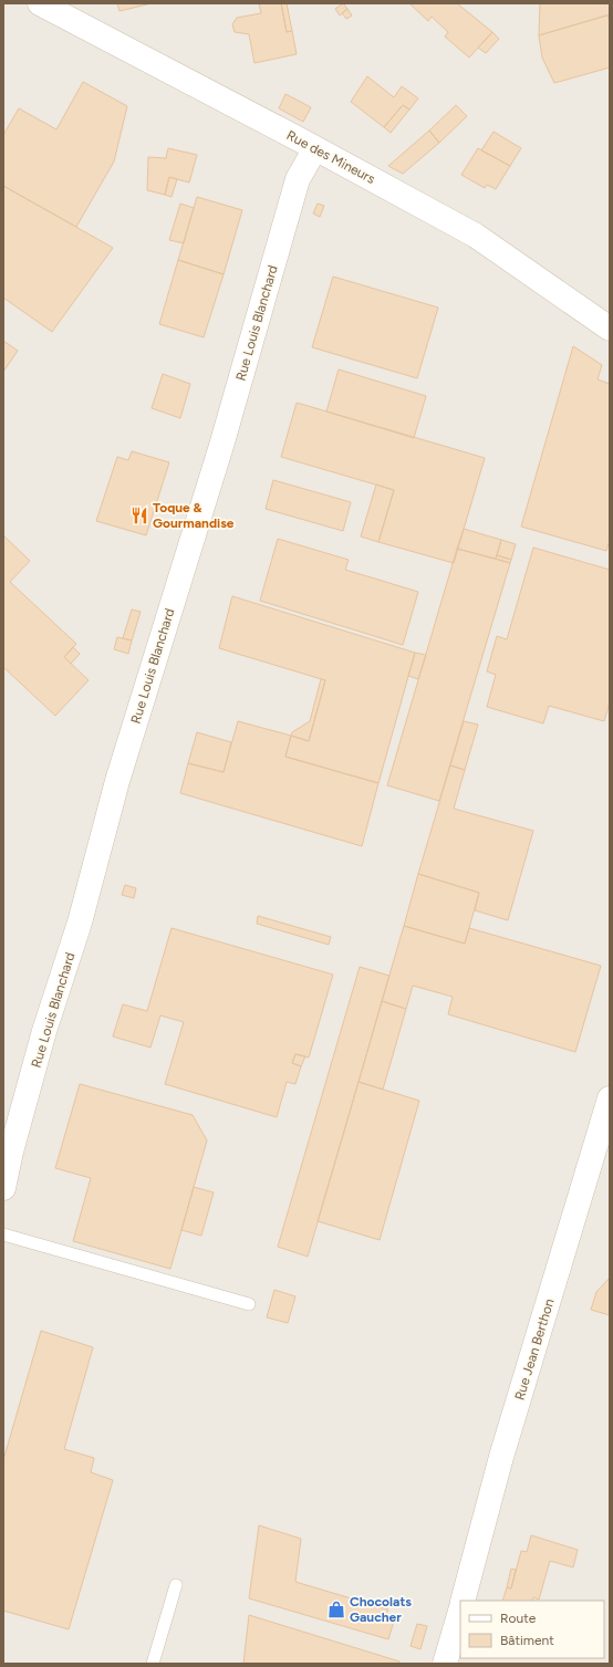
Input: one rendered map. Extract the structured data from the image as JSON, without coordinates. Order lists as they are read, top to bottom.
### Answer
{
  "streets": {
    "street": ["Rue des Mineurs", "Rue Louis Blanchard", "Rue Jean Berthon"]
  },
  "crossings": [
    ["Rue des Mineurs", "Rue Louis Blanchard"]
  ],
  "places": {
    "restaurant": ["Toque & Gourmandise"],
    "shop": ["Chocolats Gaucher"]
  },
  "legend": ["Route", "Bâtiment"]
}
